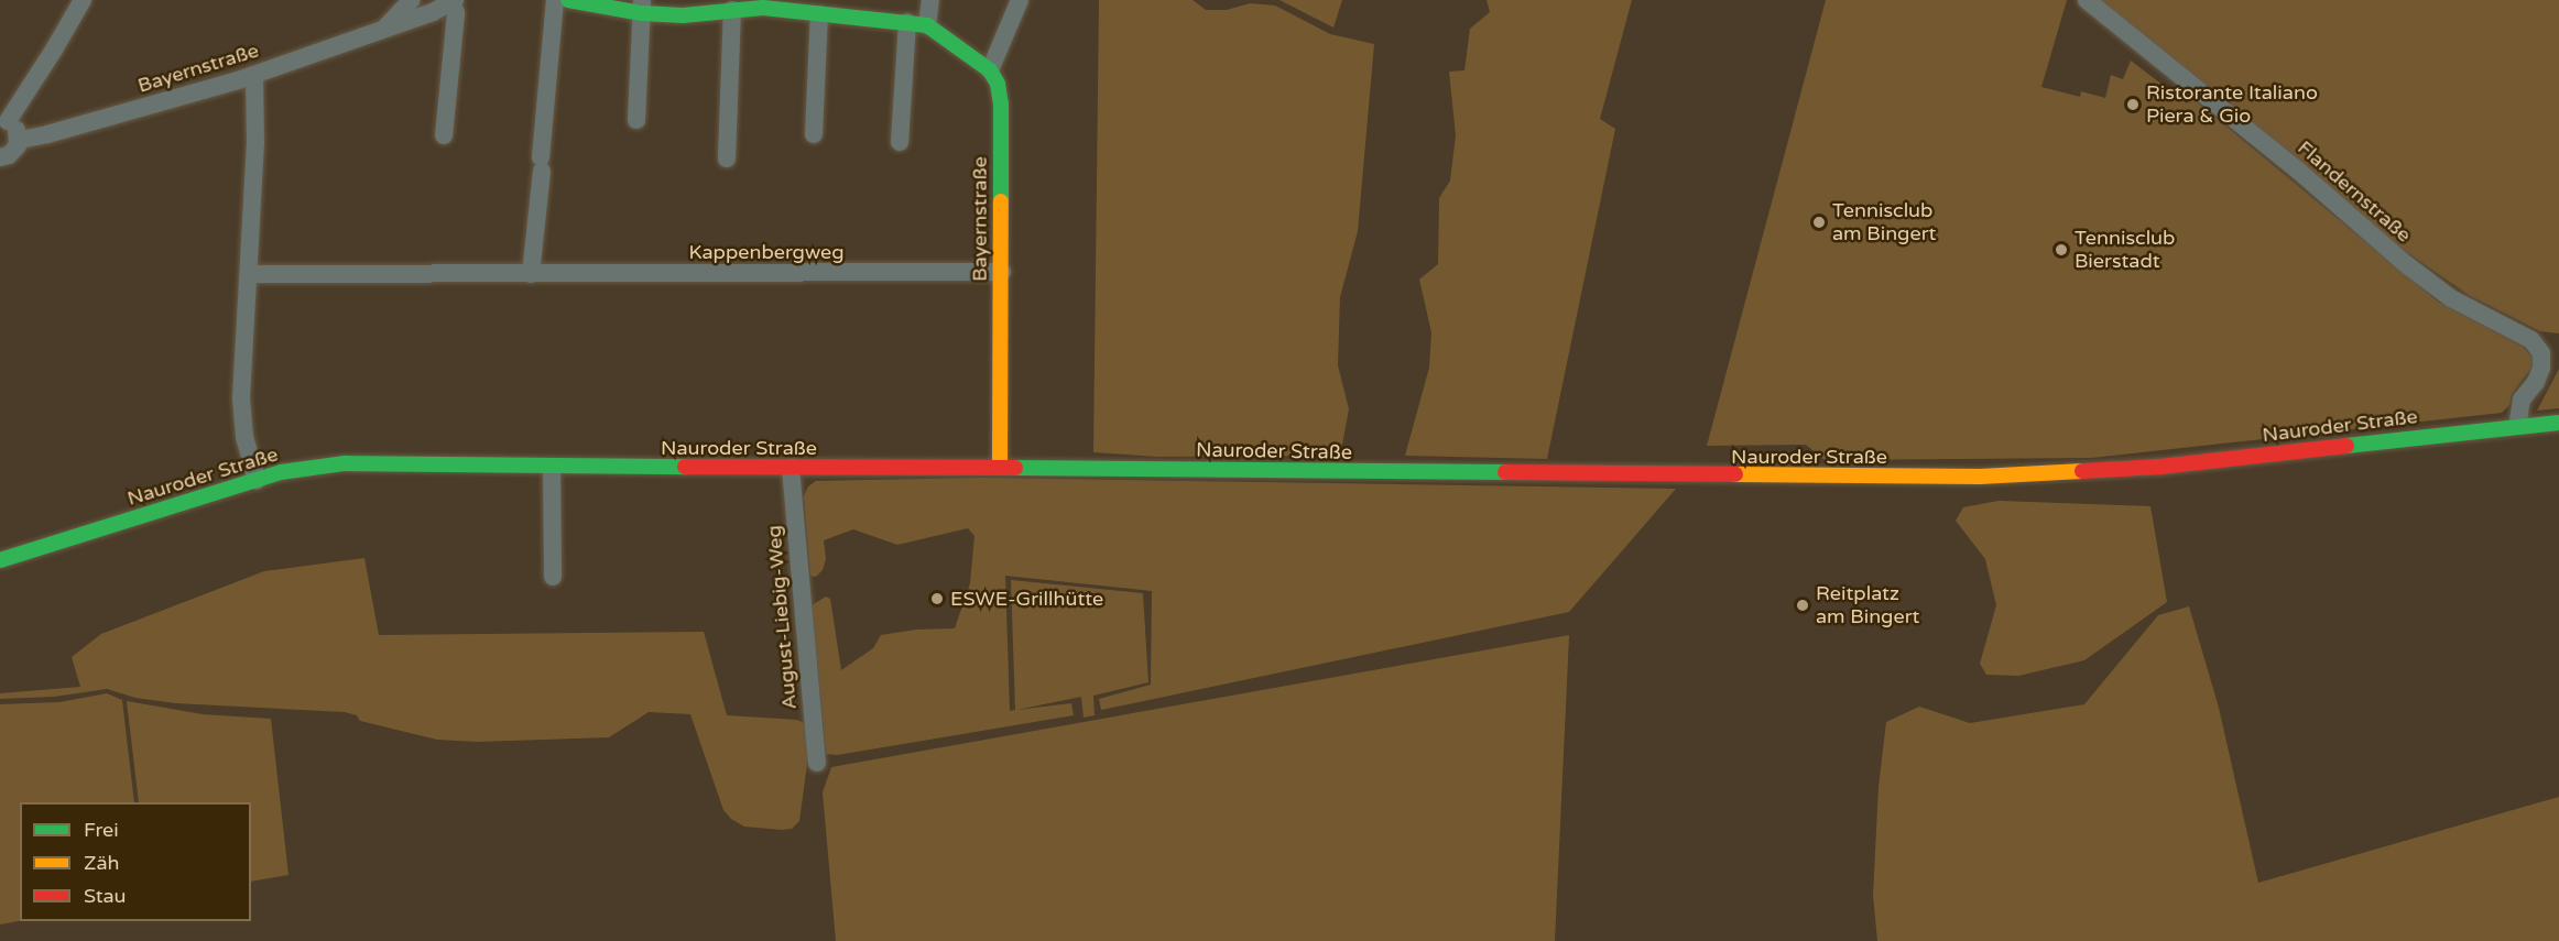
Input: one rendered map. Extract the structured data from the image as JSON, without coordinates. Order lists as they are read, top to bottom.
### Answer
{
  "streets": {
    "main road": ["Bayernstraße", "Nauroder Straße"],
    "street": ["Flandernstraße", "Kappenbergweg", "August-Liebig-Weg"]
  },
  "crossings": [
    ["Bayernstraße", "Kappenbergweg"],
    ["Bayernstraße", "Nauroder Straße"],
    ["Flandernstraße", "Nauroder Straße"],
    ["Nauroder Straße", "August-Liebig-Weg"]
  ],
  "places": [
    "Ristorante Italiano Piera & Gio",
    "Tennisclub am Bingert",
    "Tennisclub Bierstadt",
    "ESWE-Grillhütte",
    "Reitplatz am Bingert"
  ],
  "legend": ["Frei", "Zäh", "Stau"]
}
